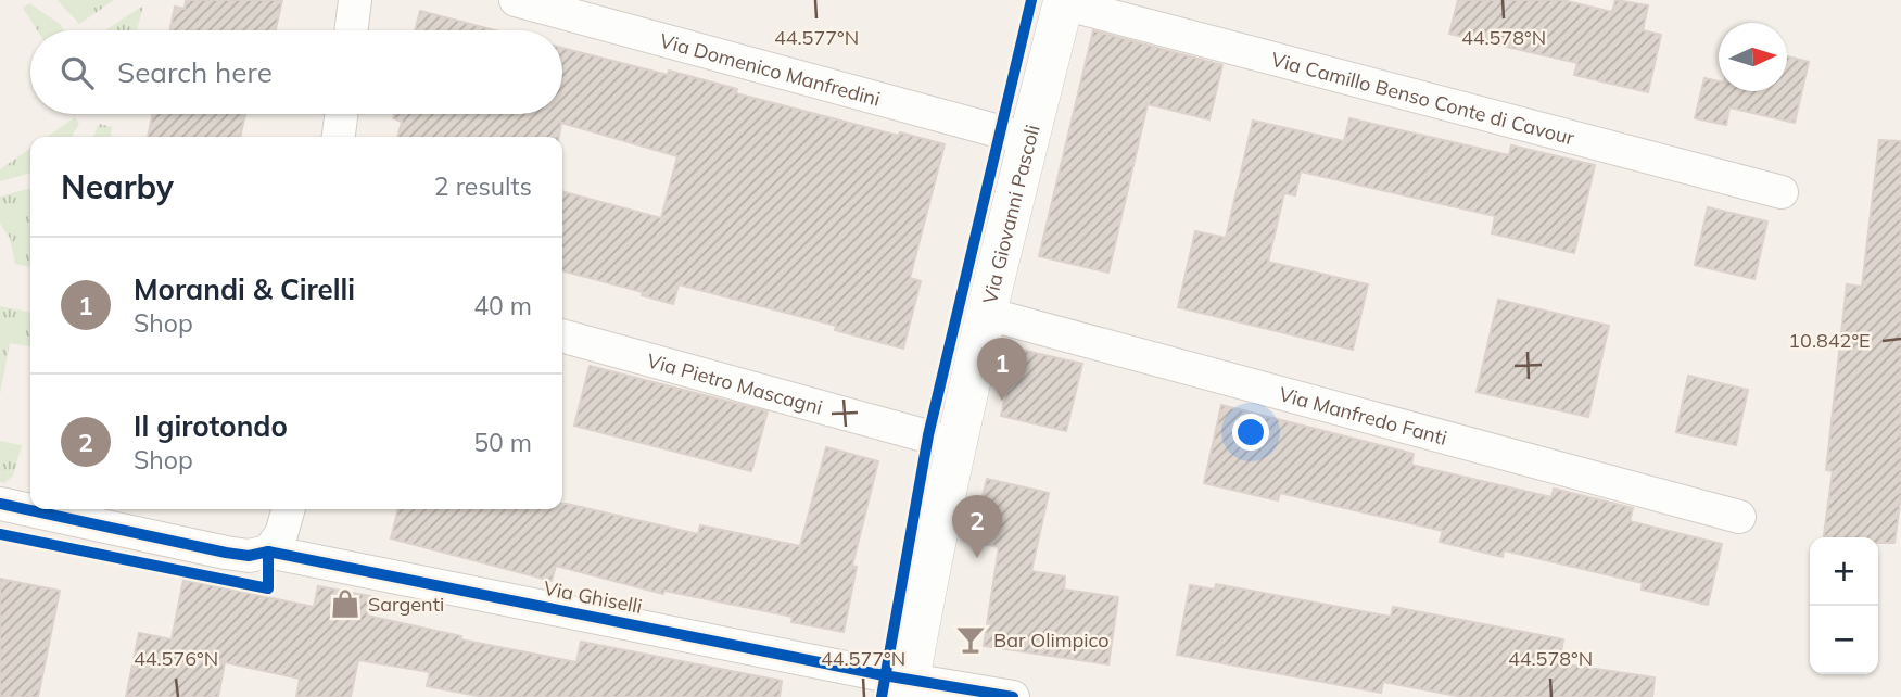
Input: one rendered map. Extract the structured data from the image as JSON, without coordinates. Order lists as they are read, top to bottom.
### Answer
{
  "streets": {
    "street": [
      "Via Domenico Manfredini",
      "Via Camillo Benso Conte di Cavour",
      "Via Giovanni Pascoli",
      "Via Pietro Mascagni",
      "Via Manfredo Fanti",
      "Via Ghiselli"
    ]
  },
  "crossings": [
    ["Via Domenico Manfredini", "Via Giovanni Pascoli"],
    ["Via Camillo Benso Conte di Cavour", "Via Giovanni Pascoli"],
    ["Via Giovanni Pascoli", "Via Pietro Mascagni"],
    ["Via Giovanni Pascoli", "Via Manfredo Fanti"],
    ["Via Giovanni Pascoli", "Via Ghiselli"]
  ],
  "places": {
    "shop": ["Sargenti"],
    "bar": ["Bar Olimpico"]
  },
  "north": "right",
  "page": {
    "search": "Search here",
    "heading": ["Nearby", "2 results"],
    "list": [
      {
        "mark": "1",
        "name": "Morandi & Cirelli",
        "note": "Shop",
        "value": "40 m"
      },
      {
        "mark": "2",
        "name": "Il girotondo",
        "note": "Shop",
        "value": "50 m"
      }
    ],
    "pins": ["1", "2"],
    "map_buttons": ["+", "−"]
  },
  "coordinates": [
    "44.577°N",
    "44.578°N",
    "10.842°E",
    "44.576°N"
  ]
}
